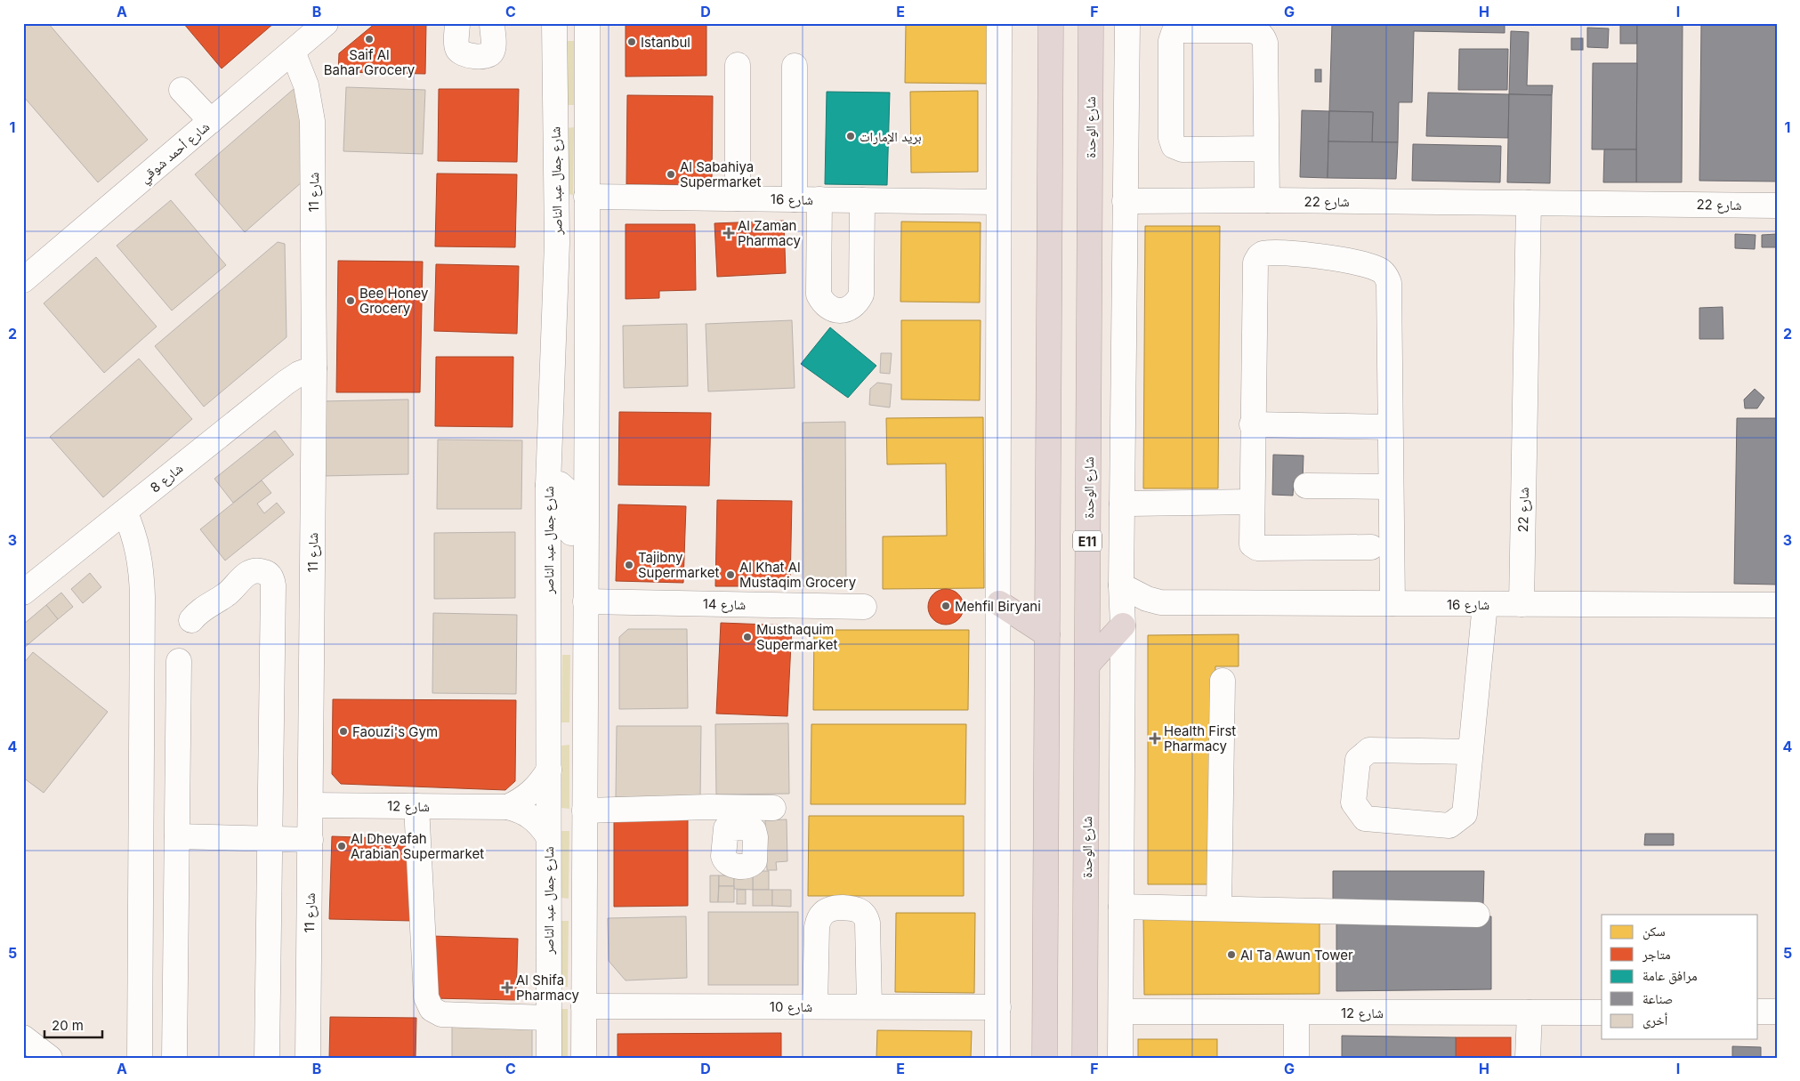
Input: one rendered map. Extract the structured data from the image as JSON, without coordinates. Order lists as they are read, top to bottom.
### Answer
{
  "streets": {
    "highway": ["شارع الوحدة", "E11"],
    "street": [
      "شارع أحمد شوقي",
      "شارع جمال عبد الناصر",
      "شارع 11",
      "شارع 16",
      "شارع 22",
      "شارع 8",
      "شارع 14",
      "شارع 12",
      "شارع 10"
    ]
  },
  "crossings": [
    ["شارع أحمد شوقي", "شارع 11"],
    ["شارع جمال عبد الناصر", "شارع 12"],
    ["شارع 11", "شارع 8"],
    ["شارع 11", "شارع 12"],
    ["شارع 16", "شارع 22"]
  ],
  "places": {
    "other": [
      "Saif Al Bahar Grocery",
      "Istanbul",
      "بريد الإمارات",
      "Al Sabahiya Supermarket",
      "Bee Honey Grocery",
      "Tajibny Supermarket",
      "Al Khat Al Mustaqim Grocery",
      "Mehfil Biryani",
      "Musthaquim Supermarket",
      "Faouzi's Gym",
      "Al Dheyafah Arabian Supermarket",
      "Al Ta Awun Tower"
    ],
    "health": ["Al Zaman Pharmacy", "Health First Pharmacy", "Al Shifa Pharmacy"]
  },
  "legend": [
    "سكن",
    "متاجر",
    "مرافق عامة",
    "صناعة",
    "أخرى"
  ],
  "scale_bar": "20 m",
  "grid": {
    "columns": [
      "A",
      "B",
      "C",
      "D",
      "E",
      "F",
      "G",
      "H",
      "I"
    ],
    "rows": [
      "1",
      "2",
      "3",
      "4",
      "5"
    ]
  }
}
